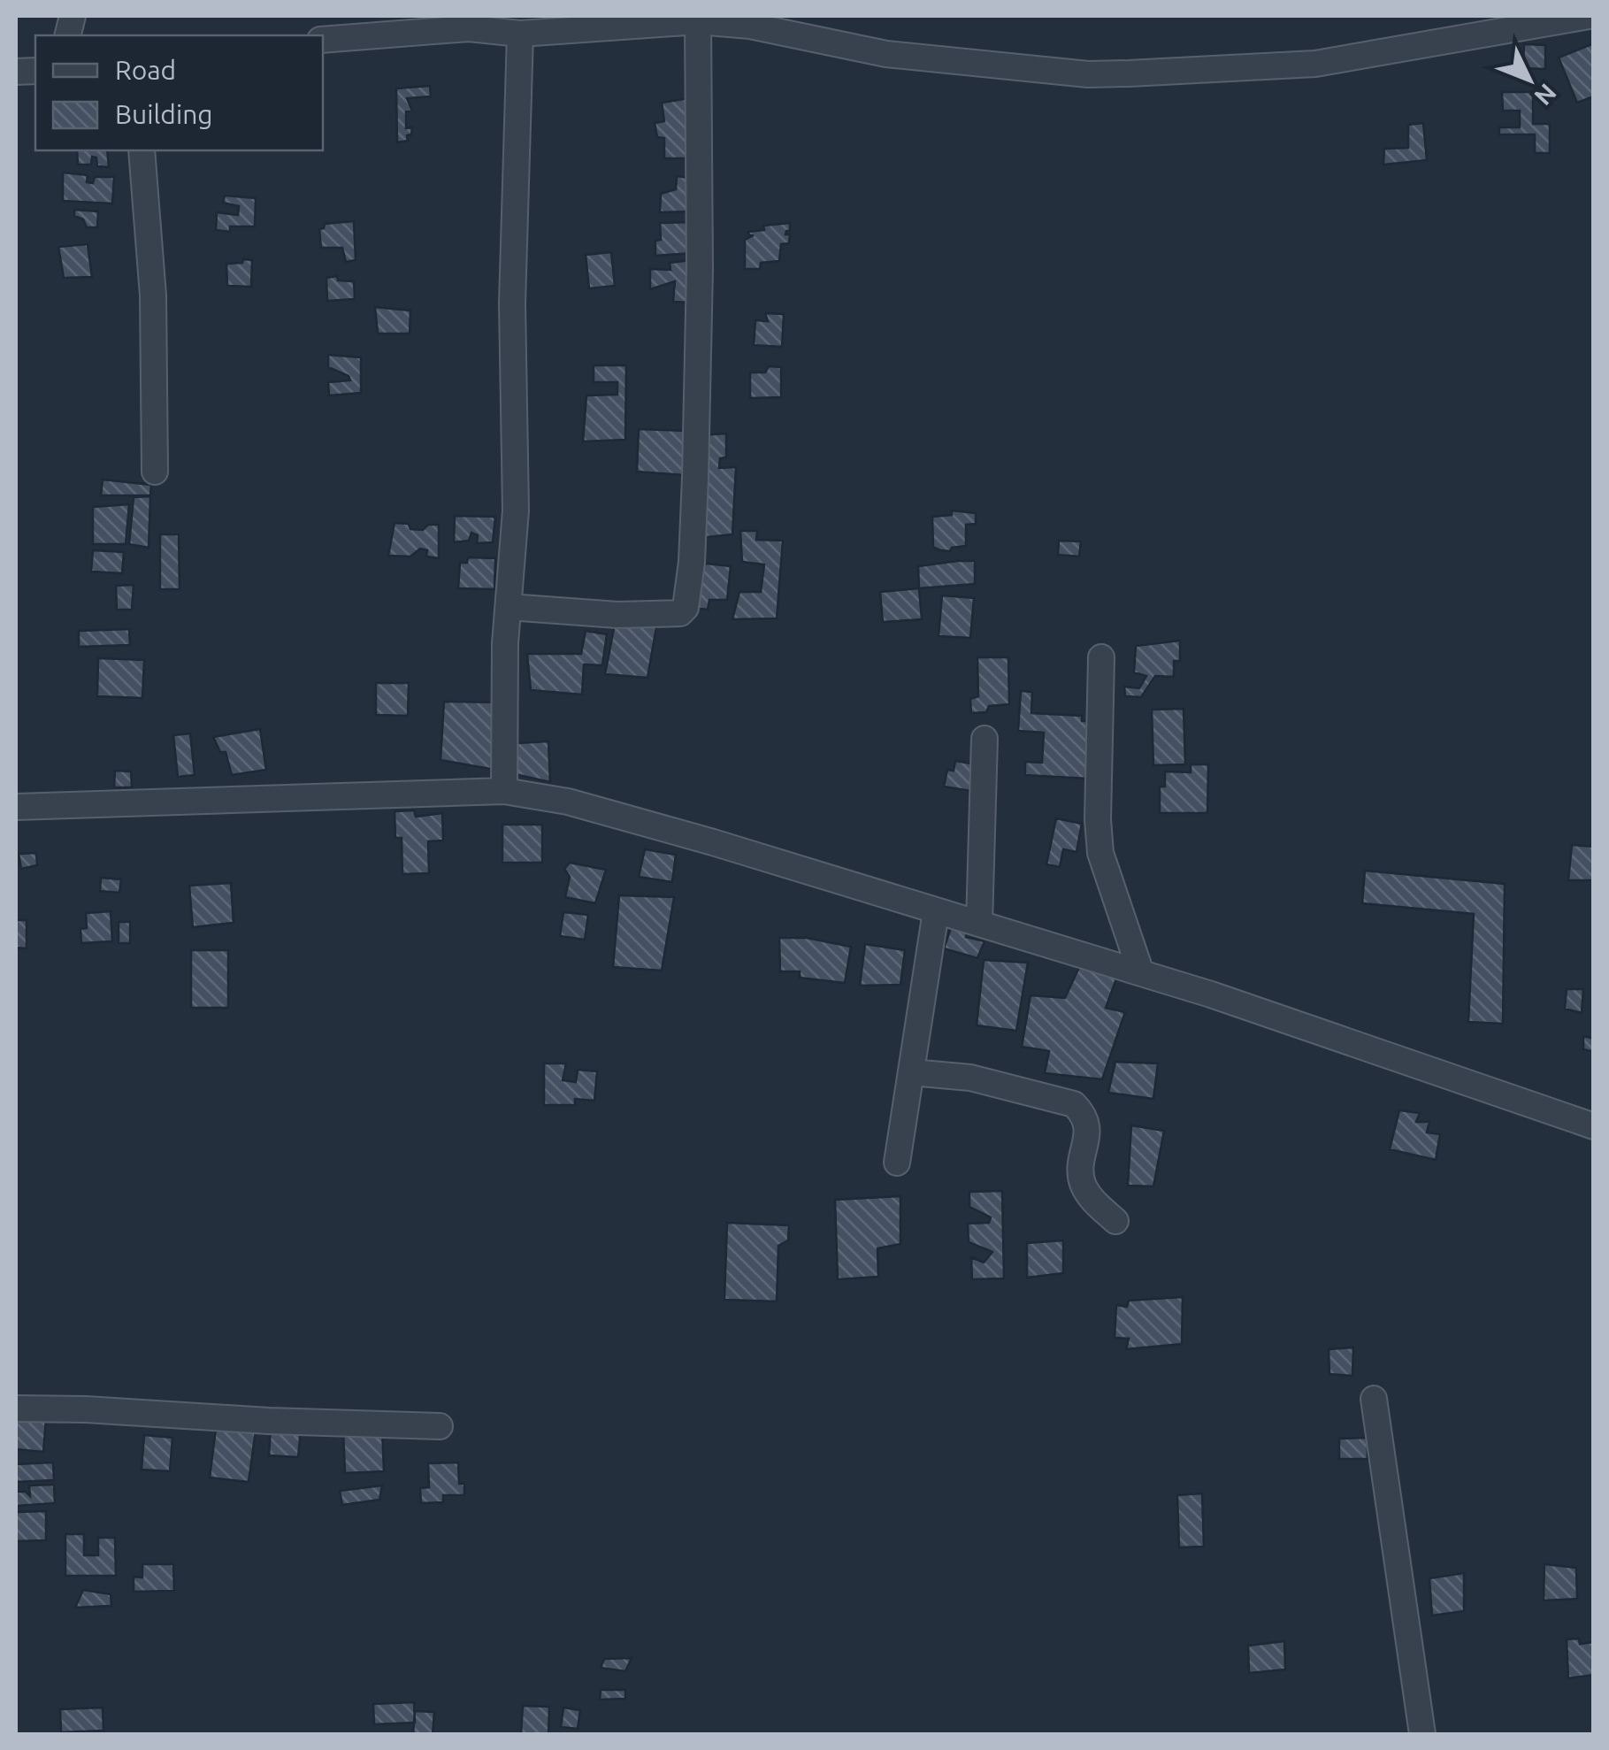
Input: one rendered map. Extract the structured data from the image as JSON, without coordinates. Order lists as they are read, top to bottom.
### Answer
{
  "legend": ["Road", "Building"],
  "north": "bottom right"
}
